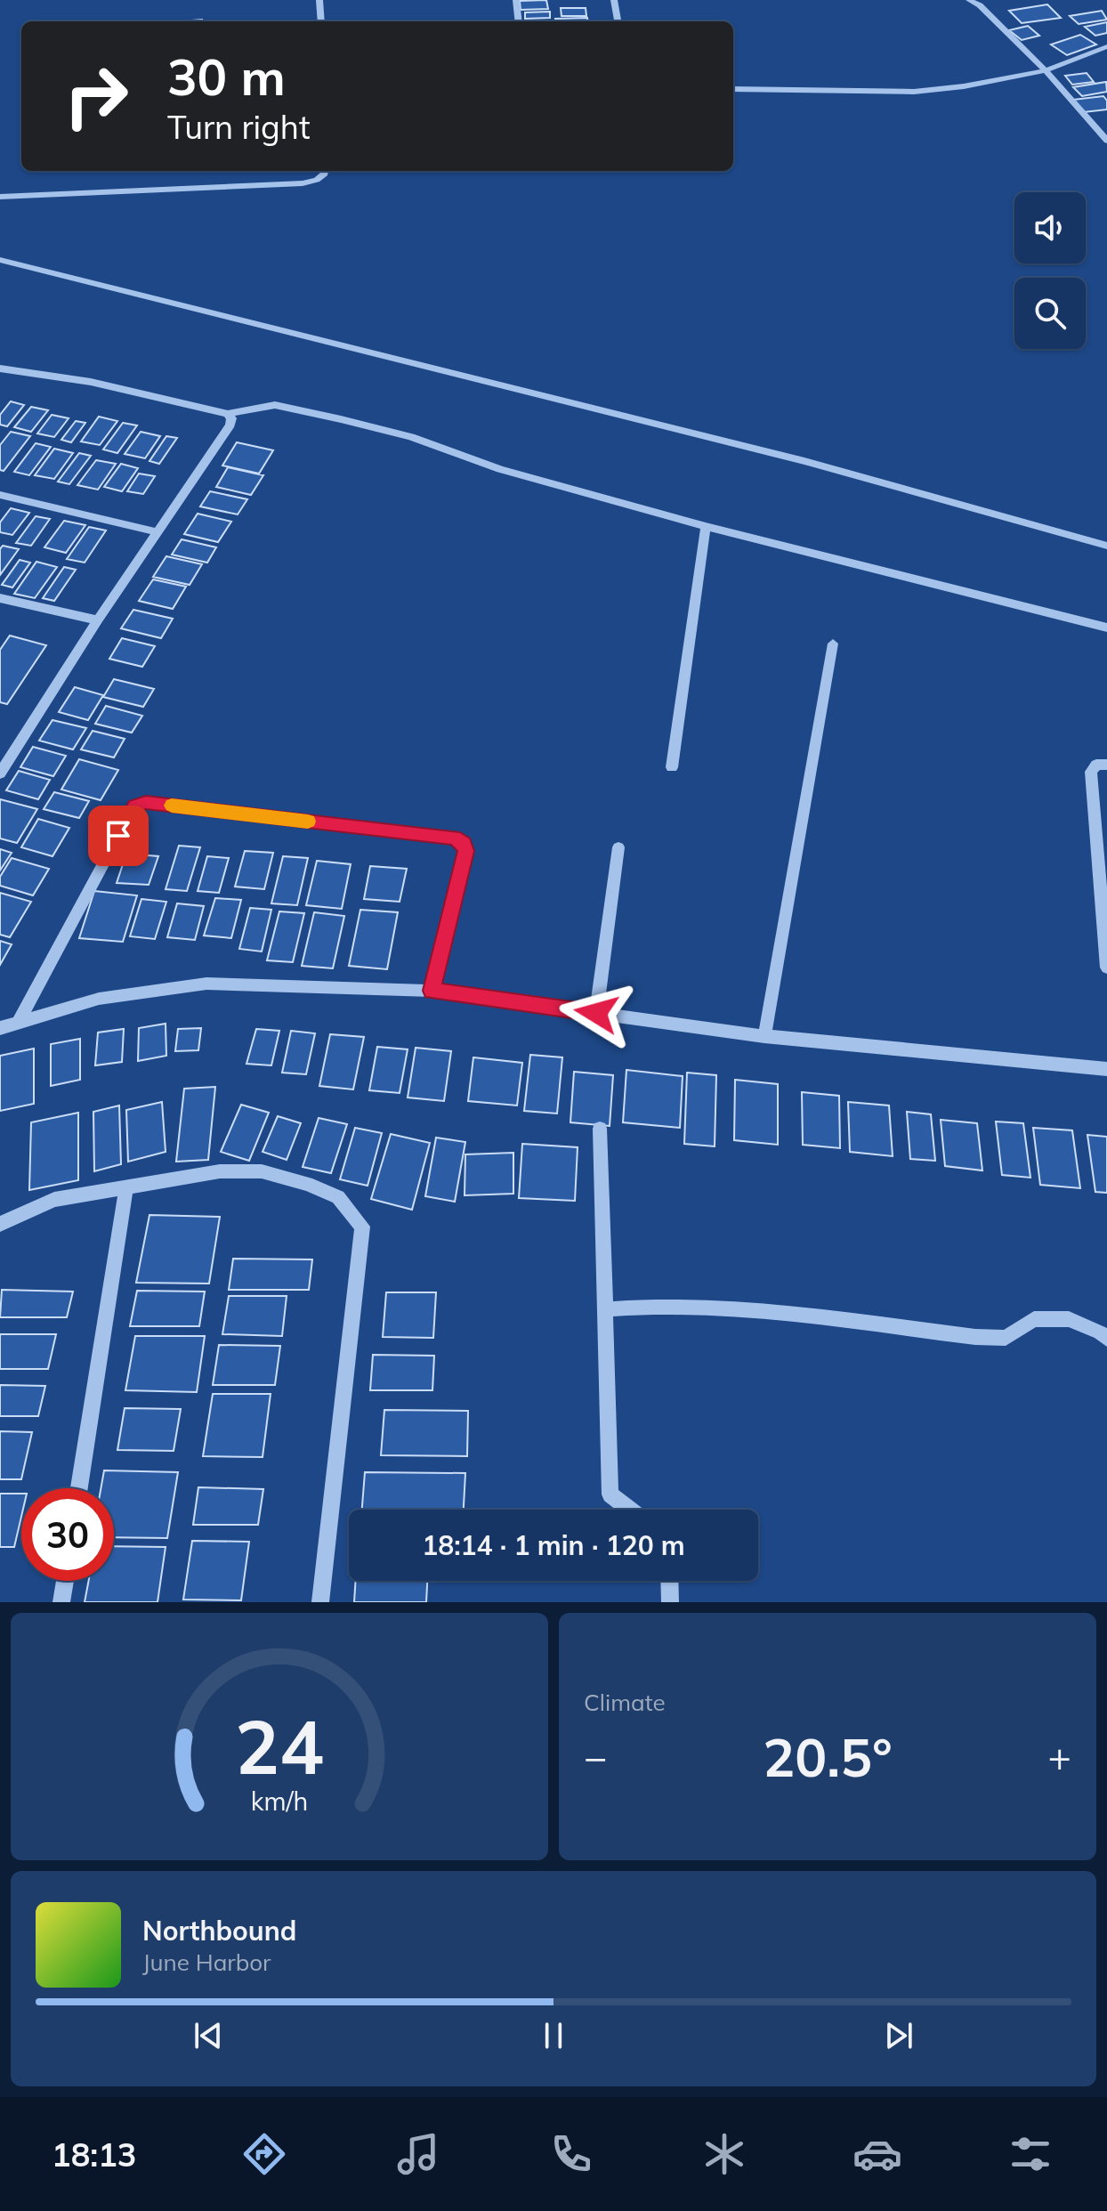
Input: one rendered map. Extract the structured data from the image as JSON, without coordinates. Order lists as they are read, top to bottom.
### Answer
{
  "page": {
    "turn": ["30 m", "Turn right"],
    "limit": "30",
    "trip": "18:14 · 1 min · 120 m",
    "tile": "Climate",
    "heat": ["−", "20.5°", "+"],
    "song": ["Northbound", "June Harbor"],
    "tabs": "18:13",
    "gauge": ["24", "km/h"]
  }
}
